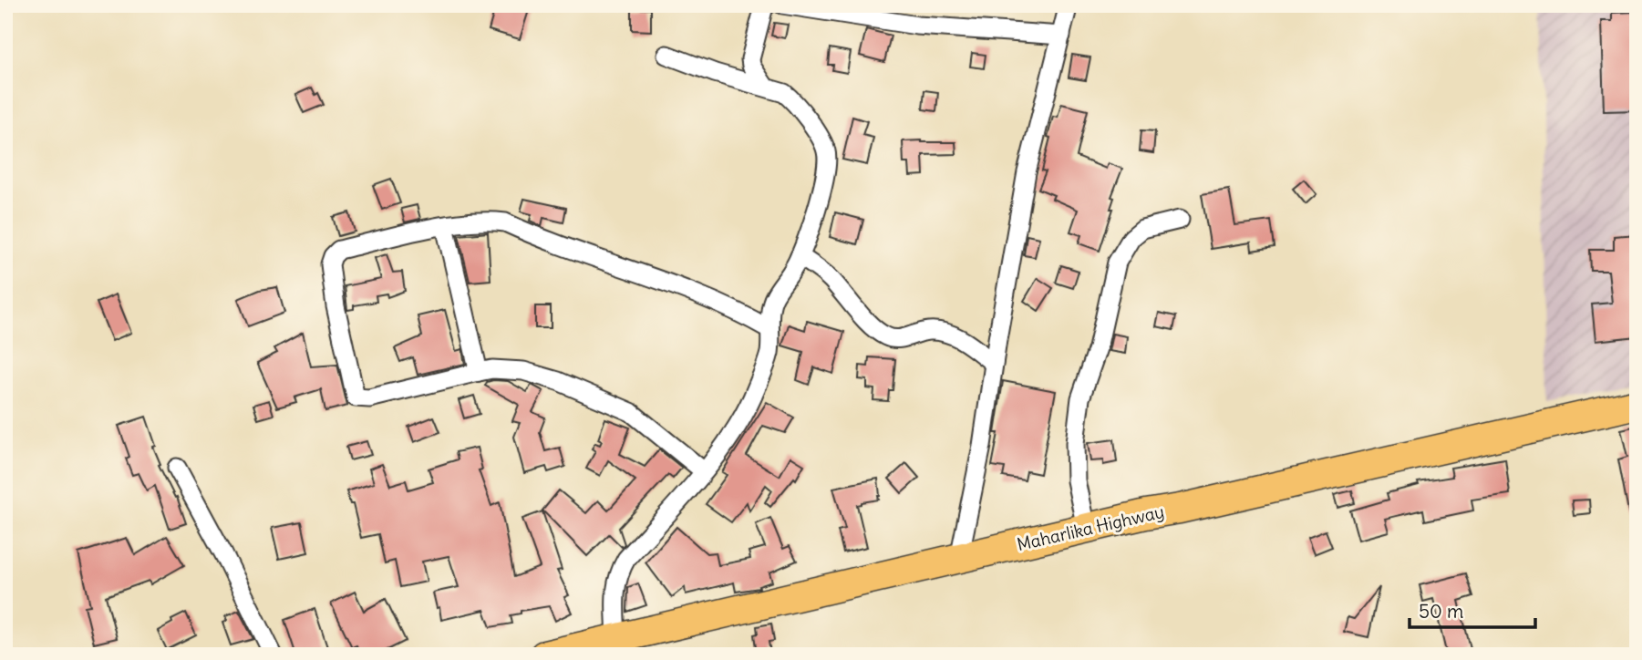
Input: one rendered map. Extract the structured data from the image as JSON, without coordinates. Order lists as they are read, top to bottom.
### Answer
{
  "streets": {
    "highway": ["Maharlika Highway"]
  },
  "scale_bar": "50 m"
}
